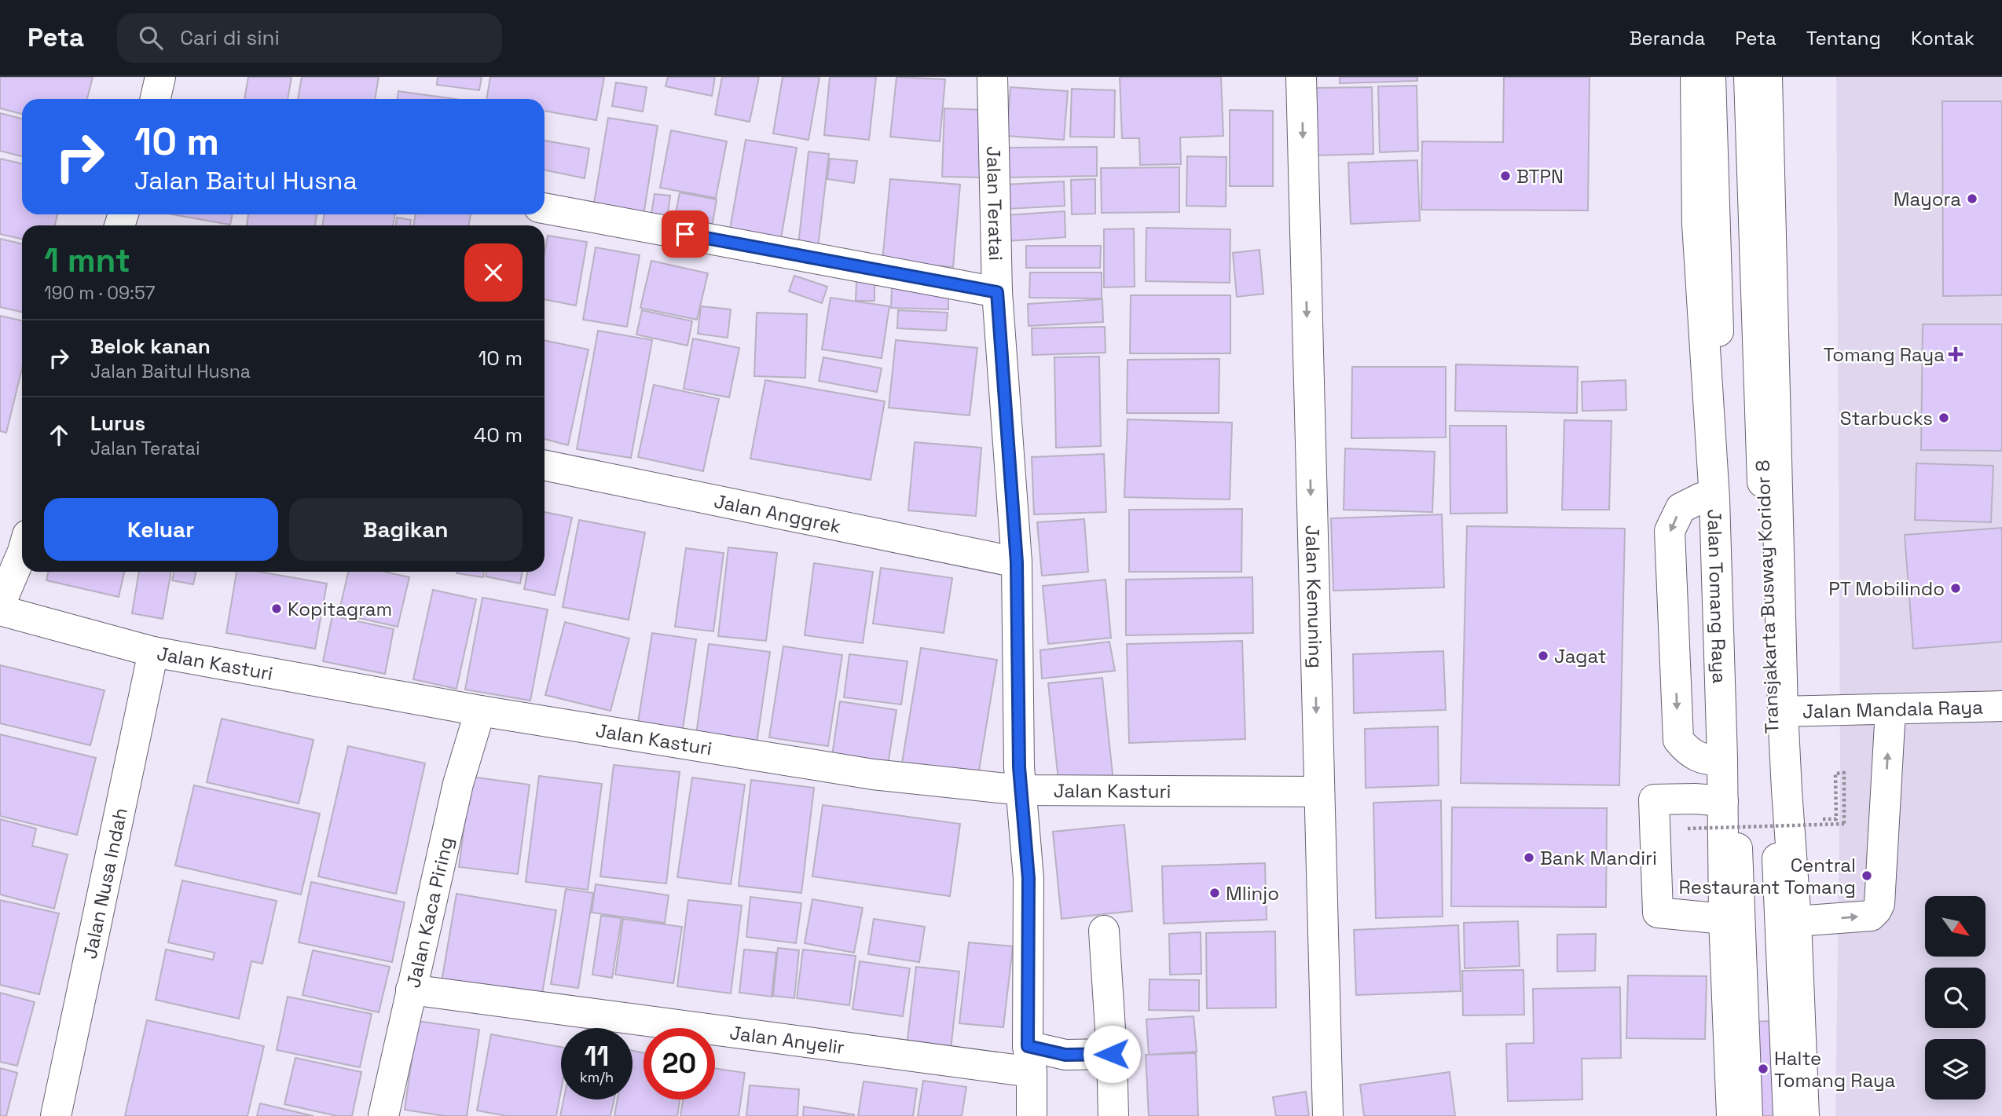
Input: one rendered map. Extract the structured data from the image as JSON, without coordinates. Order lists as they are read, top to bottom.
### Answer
{
  "streets": {
    "street": [
      "Jalan Teratai",
      "Jalan Anggrek",
      "Jalan Tomang Raya",
      "Jalan Kemuning",
      "Transjakarta Busway Koridor 8",
      "Jalan Kasturi",
      "Jalan Mandala Raya",
      "Jalan Nusa Indah",
      "Jalan Kaca Piring",
      "Jalan Anyelir"
    ]
  },
  "crossings": [
    ["Jalan Teratai", "Jalan Anggrek"],
    ["Jalan Teratai", "Jalan Kasturi"],
    ["Jalan Teratai", "Jalan Anyelir"],
    ["Jalan Kemuning", "Jalan Kasturi"],
    ["Jalan Kasturi", "Jalan Nusa Indah"],
    ["Jalan Kasturi", "Jalan Kaca Piring"],
    ["Jalan Kaca Piring", "Jalan Anyelir"]
  ],
  "one_way": ["Jalan Kemuning"],
  "places": {
    "other": [
      "BTPN",
      "Mayora",
      "Starbucks",
      "PT Mobilindo",
      "Kopitagram",
      "Jagat",
      "Bank Mandiri",
      "Central Restaurant Tomang",
      "Mlinjo",
      "Halte Tomang Raya"
    ],
    "health": ["Tomang Raya"]
  },
  "north": "bottom right",
  "page": {
    "header": "Peta",
    "search": "Cari di sini",
    "nav": [
      "Beranda",
      "Peta",
      "Tentang",
      "Kontak"
    ],
    "turn": ["10 m", "Jalan Baitul Husna"],
    "heading": ["1 mnt", "190 m · 09:57"],
    "list": [
      {
        "name": "Belok kanan",
        "note": "Jalan Baitul Husna",
        "value": "10 m"
      },
      {
        "name": "Lurus",
        "note": "Jalan Teratai",
        "value": "40 m"
      }
    ],
    "buttons": ["Keluar", "Bagikan"],
    "speed": "11 km/h",
    "limit": "20"
  }
}
